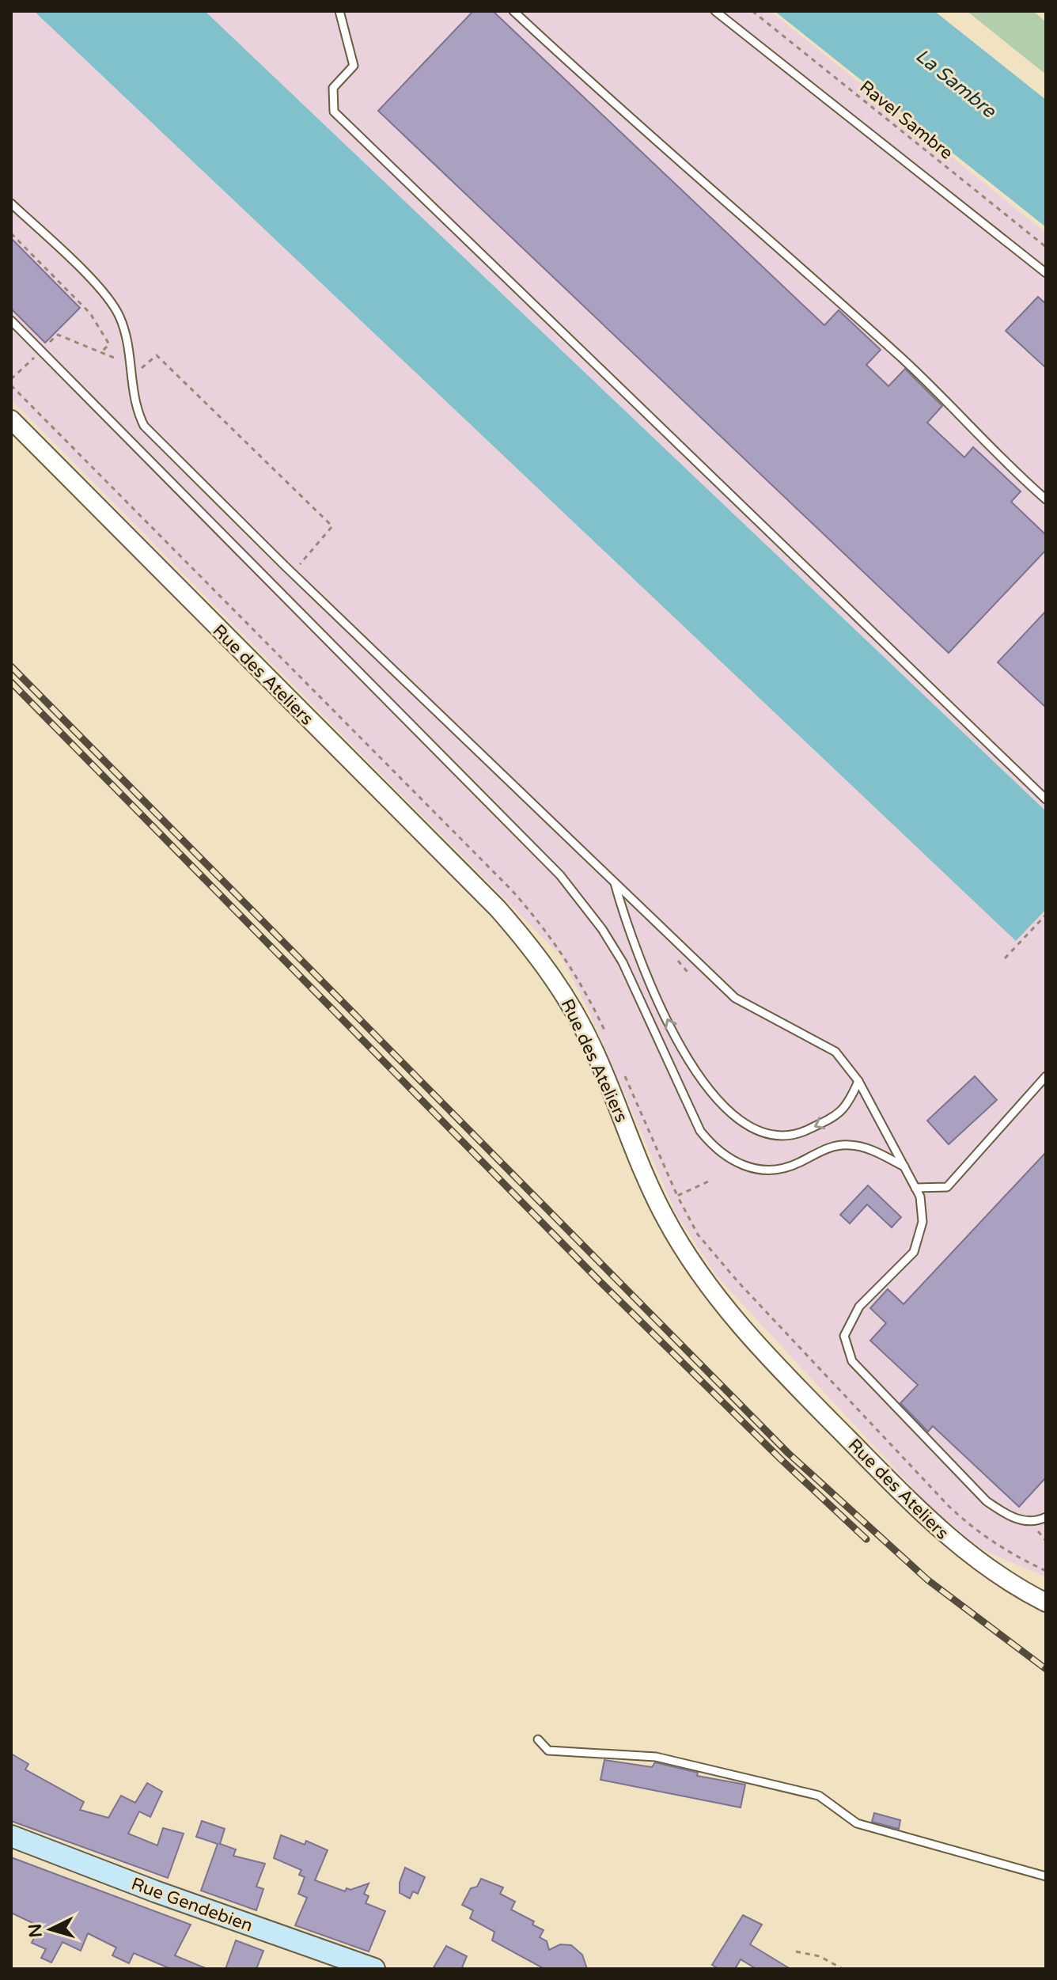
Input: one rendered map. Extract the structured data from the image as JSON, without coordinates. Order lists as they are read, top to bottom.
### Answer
{
  "streets": {
    "main road": ["Rue Gendebien"],
    "street": ["Rue des Ateliers"],
    "path": ["Ravel Sambre"]
  },
  "water": ["La Sambre"],
  "north": "left"
}
